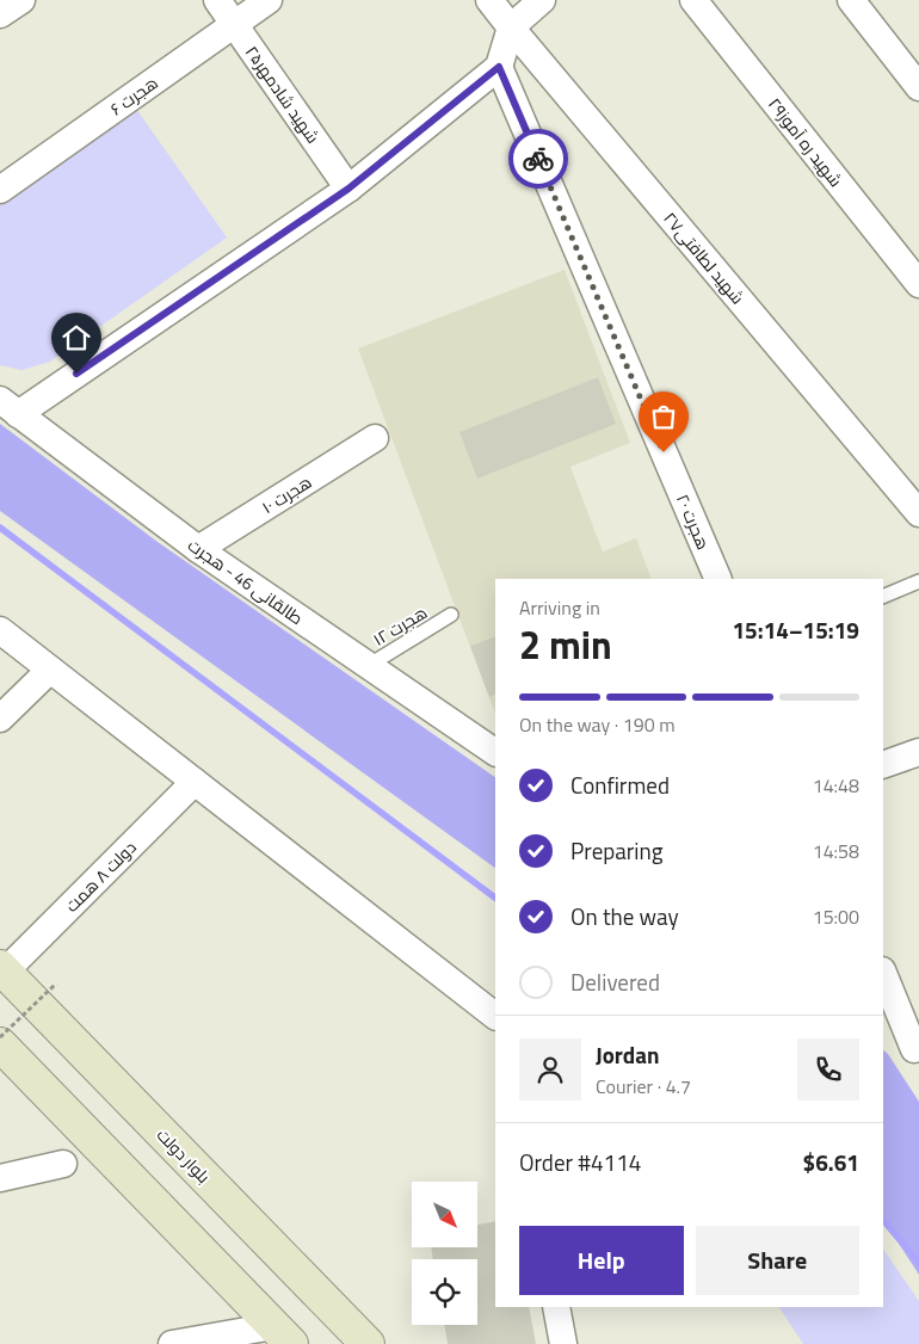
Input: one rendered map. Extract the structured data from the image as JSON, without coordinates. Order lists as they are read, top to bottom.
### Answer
{
  "streets": {
    "main road": ["بلوار دولت"],
    "street": [
      "شهید شادمهر۲۵",
      "هجرت ۶",
      "شهید ره آموز۲۹",
      "شهید لطافتی۲۷",
      "هجرت ۱۰",
      "هجرت ۲۰",
      "طالقانی 46 - هجرت",
      "دولت ۸ همت"
    ],
    "lane": ["هجرت ۱۲"]
  },
  "crossings": [
    ["شهید شادمهر۲۵", "هجرت ۶"],
    ["هجرت ۱۰", "طالقانی 46 - هجرت"],
    ["طالقانی 46 - هجرت", "هجرت ۱۲"],
    ["دولت ۸ همت", "بلوار دولت"]
  ],
  "north": "bottom right",
  "page": {
    "heading": ["2 min", "Arriving in", "15:14–15:19"],
    "panel": [
      "Jordan",
      "Courier · 4.7",
      "Order #4114",
      "$6.61"
    ],
    "bar": "On the way · 190 m",
    "list": [
      ["Confirmed", "14:48"],
      ["Preparing", "14:58"],
      ["On the way", "15:00"],
      "Delivered"
    ],
    "buttons": ["Help", "Share"]
  }
}
